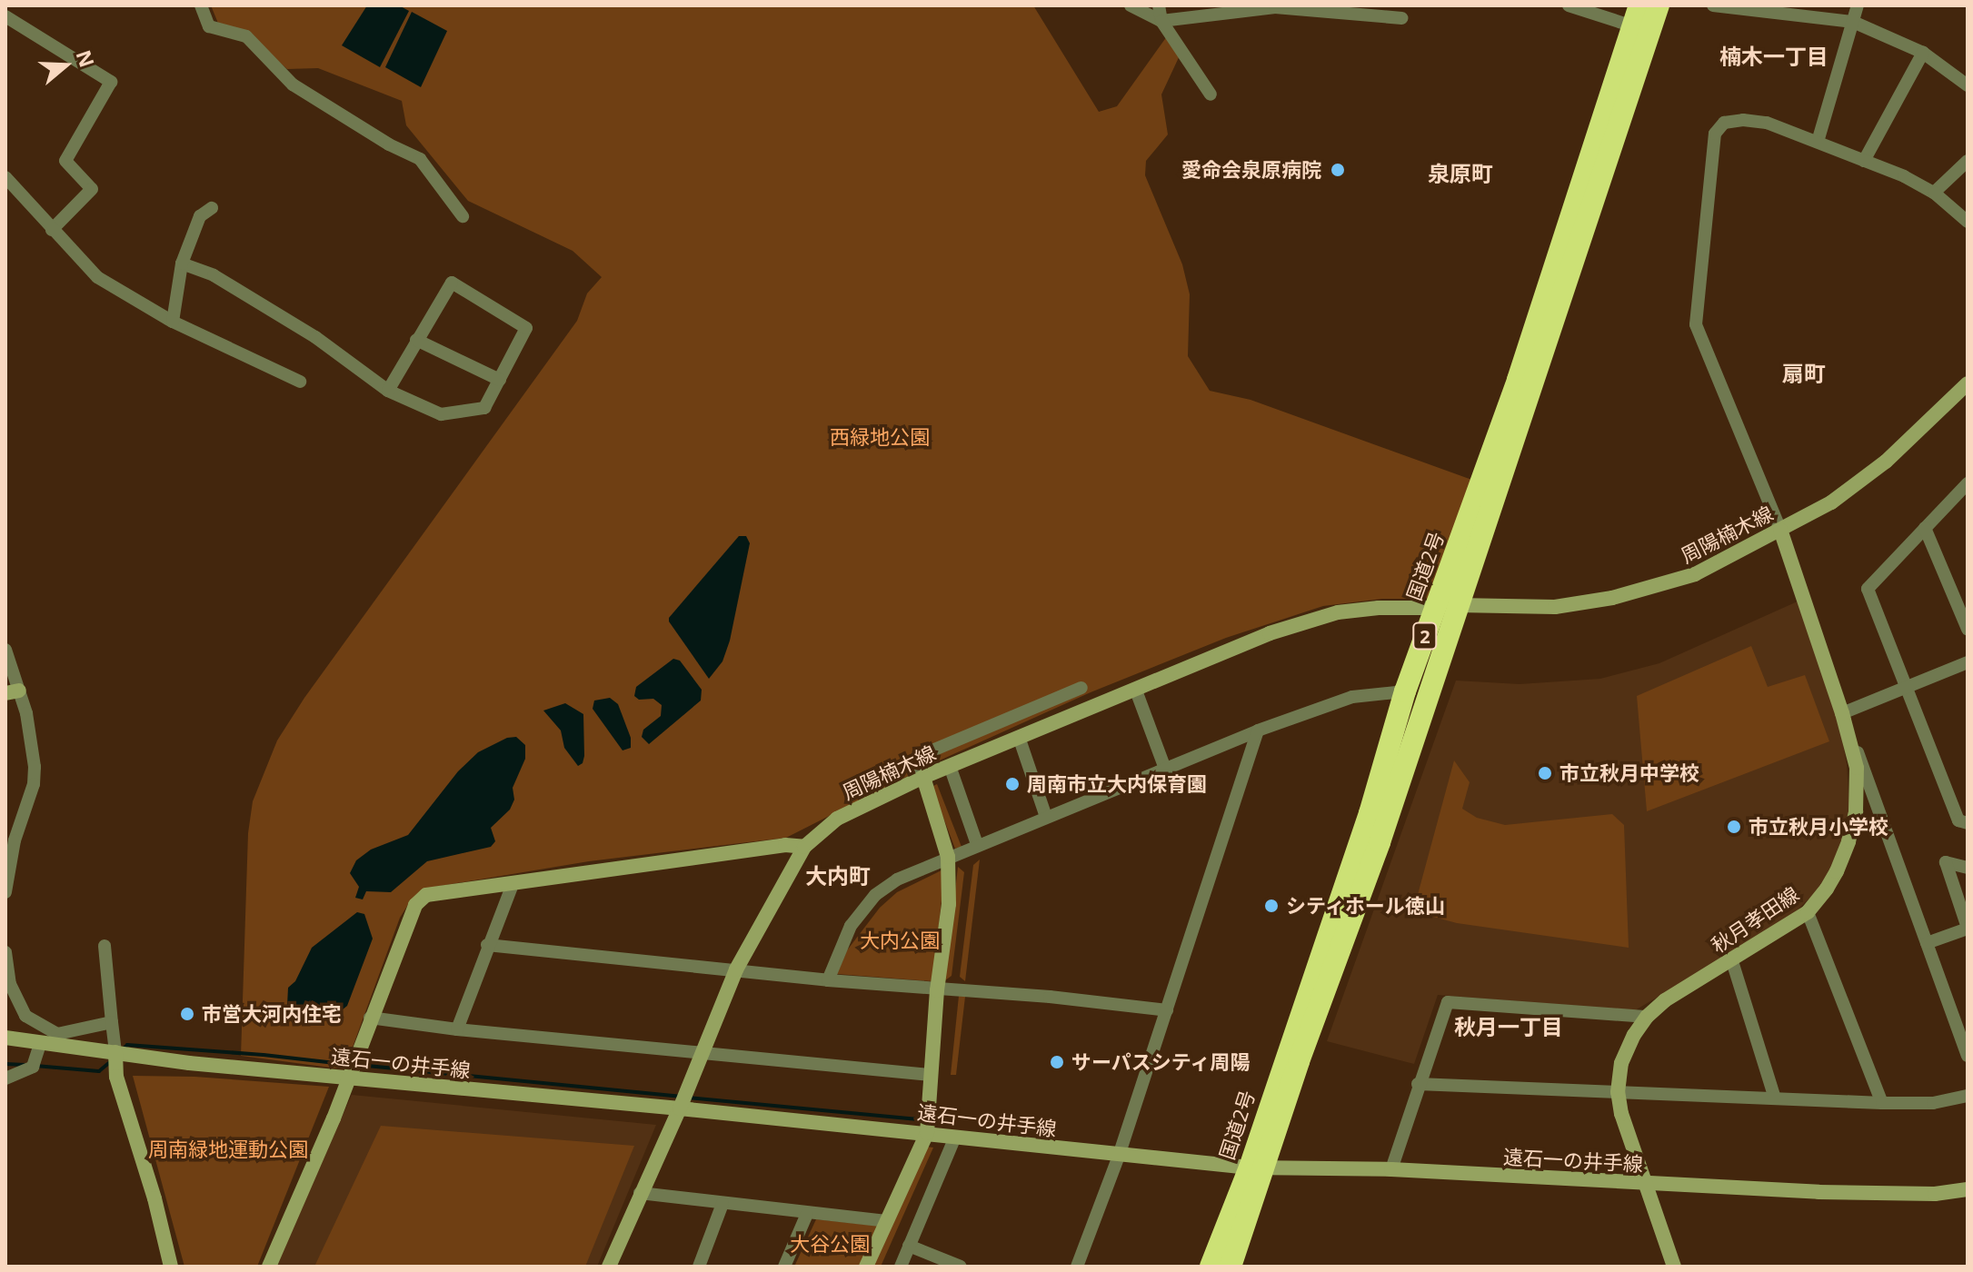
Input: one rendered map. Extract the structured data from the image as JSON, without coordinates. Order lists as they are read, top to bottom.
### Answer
{
  "streets": {
    "highway": ["国道2号", "2"],
    "street": ["周陽楠木線", "秋月孝田線", "遠石一の井手線"]
  },
  "crossings": [
    ["周陽楠木線", "国道2号"],
    ["周陽楠木線", "秋月孝田線"],
    ["周陽楠木線", "遠石一の井手線"],
    ["国道2号", "遠石一の井手線"],
    ["秋月孝田線", "遠石一の井手線"]
  ],
  "districts": [
    "楠木一丁目",
    "泉原町",
    "扇町",
    "大内町",
    "秋月一丁目"
  ],
  "parks": [
    "西緑地公園",
    "大内公園",
    "周南緑地運動公園",
    "大谷公園"
  ],
  "places": [
    "愛命会泉原病院",
    "市立秋月中学校",
    "周南市立大内保育園",
    "市立秋月小学校",
    "シティホール徳山",
    "市営大河内住宅",
    "サーパスシティ周陽"
  ],
  "north": "right"
}
